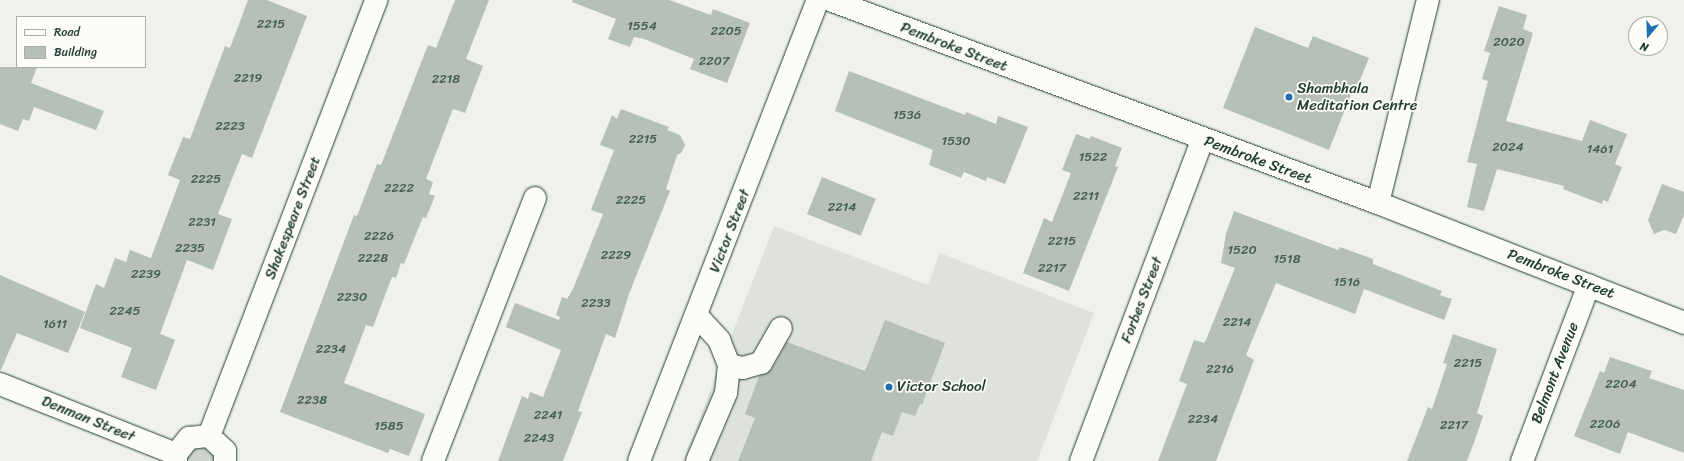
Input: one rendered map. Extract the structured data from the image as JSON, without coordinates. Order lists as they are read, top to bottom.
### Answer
{
  "streets": {
    "street": [
      "Pembroke Street",
      "Shakespeare Street",
      "Victor Street",
      "Forbes Street",
      "Belmont Avenue",
      "Denman Street"
    ]
  },
  "crossings": [
    ["Pembroke Street", "Forbes Street"],
    ["Pembroke Street", "Belmont Avenue"]
  ],
  "places": ["Shambhala Meditation Centre", "Victor School"],
  "house_numbers": [
    "2215",
    "1554",
    "2205",
    "2020",
    "2207",
    "2219",
    "2218",
    "1536",
    "2223",
    "2215",
    "1530",
    "2024",
    "1461",
    "1522",
    "2225",
    "2222",
    "2211",
    "2225",
    "2214",
    "2231",
    "2226",
    "2215",
    "2235",
    "1520",
    "2229",
    "2228",
    "1518",
    "2217",
    "2239",
    "1516",
    "2230",
    "2233",
    "2245",
    "2214",
    "1611",
    "2234",
    "2215",
    "2216",
    "2204",
    "2238",
    "2241",
    "2234",
    "2206",
    "2217",
    "1585",
    "2243"
  ],
  "legend": ["Road", "Building"],
  "north": "bottom"
}
